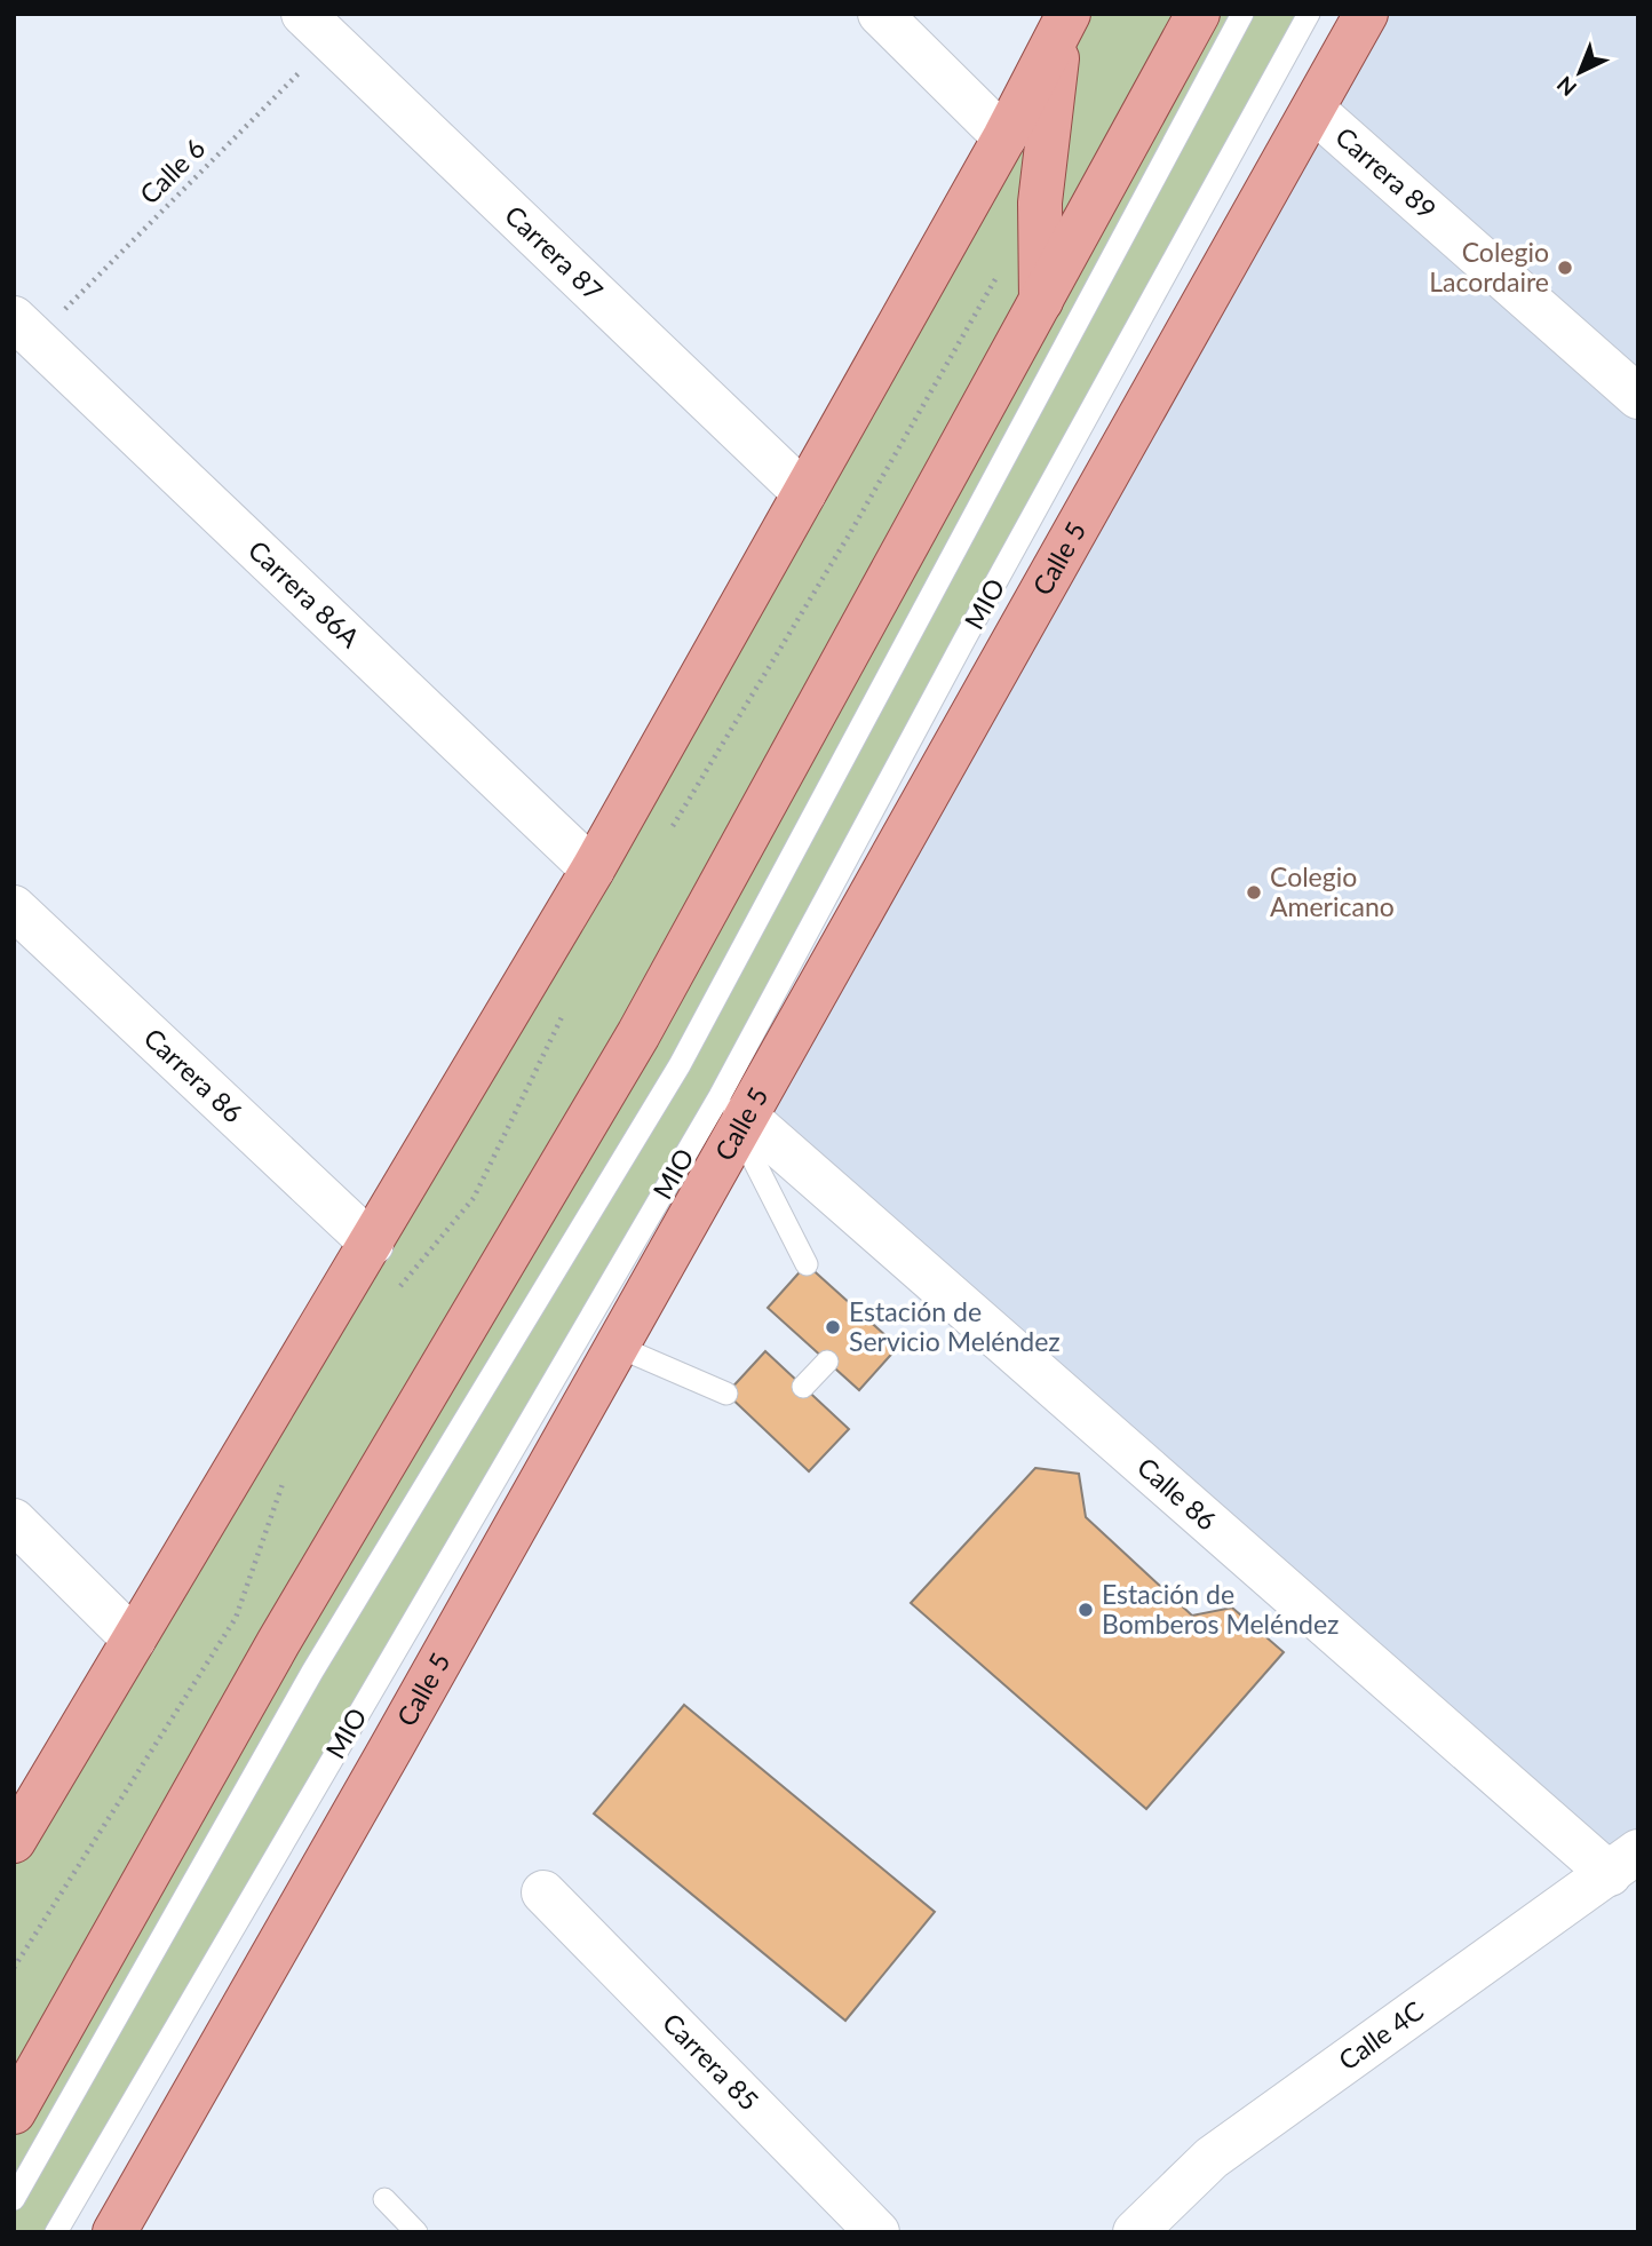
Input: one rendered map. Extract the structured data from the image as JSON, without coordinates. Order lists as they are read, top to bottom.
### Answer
{
  "streets": {
    "main road": ["Calle 5"],
    "street": [
      "Carrera 89",
      "Carrera 87",
      "Carrera 86A",
      "Carrera 86",
      "Calle 86",
      "Calle 4C",
      "Carrera 85"
    ],
    "lane": ["MIO"],
    "path": ["Calle 6"]
  },
  "crossings": [
    ["Calle 6", "Carrera 87"],
    ["Calle 6", "Carrera 86A"],
    ["Carrera 89", "Calle 5"],
    ["Calle 5", "Calle 86"],
    ["Calle 86", "Calle 4C"]
  ],
  "places": [
    "Colegio Lacordaire",
    "Colegio Americano",
    "Estación de Servicio Meléndez",
    "Estación de Bomberos Meléndez"
  ],
  "north": "bottom left"
}
